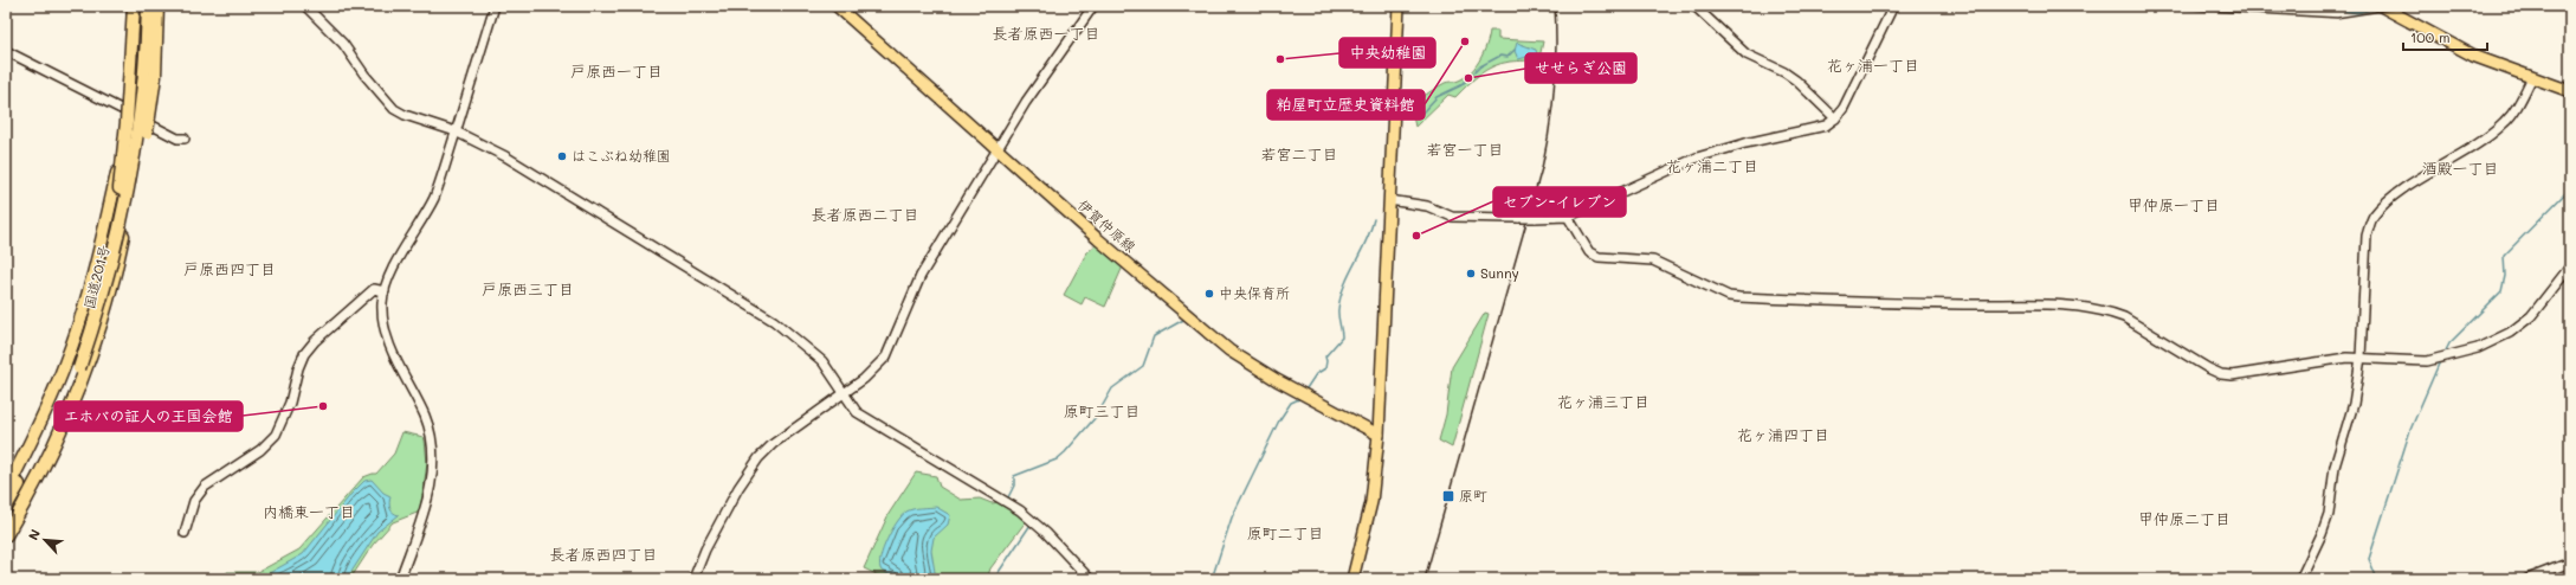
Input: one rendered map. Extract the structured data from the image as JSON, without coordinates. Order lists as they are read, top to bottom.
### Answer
{
  "streets": {
    "highway": ["国道201号"],
    "main road": ["伊賀仲原線"]
  },
  "districts": [
    "長者原西一丁目",
    "花ヶ浦一丁目",
    "戸原西一丁目",
    "若宮一丁目",
    "若宮二丁目",
    "花ヶ浦二丁目",
    "酒殿一丁目",
    "甲仲原一丁目",
    "長者原西二丁目",
    "戸原西四丁目",
    "戸原西三丁目",
    "花ヶ浦三丁目",
    "原町三丁目",
    "花ヶ浦四丁目",
    "内橋東一丁目",
    "甲仲原二丁目",
    "原町二丁目",
    "長者原西四丁目"
  ],
  "places": {
    "other": [
      "粕屋町立歴史資料館",
      "中央幼稚園",
      "せせらぎ公園",
      "はこぶね幼稚園",
      "セブン-イレブン",
      "Sunny",
      "中央保育所",
      "エホバの証人の王国会館"
    ],
    "transit": ["原町"]
  },
  "scale_bar": "100 m",
  "north": "top left"
}
